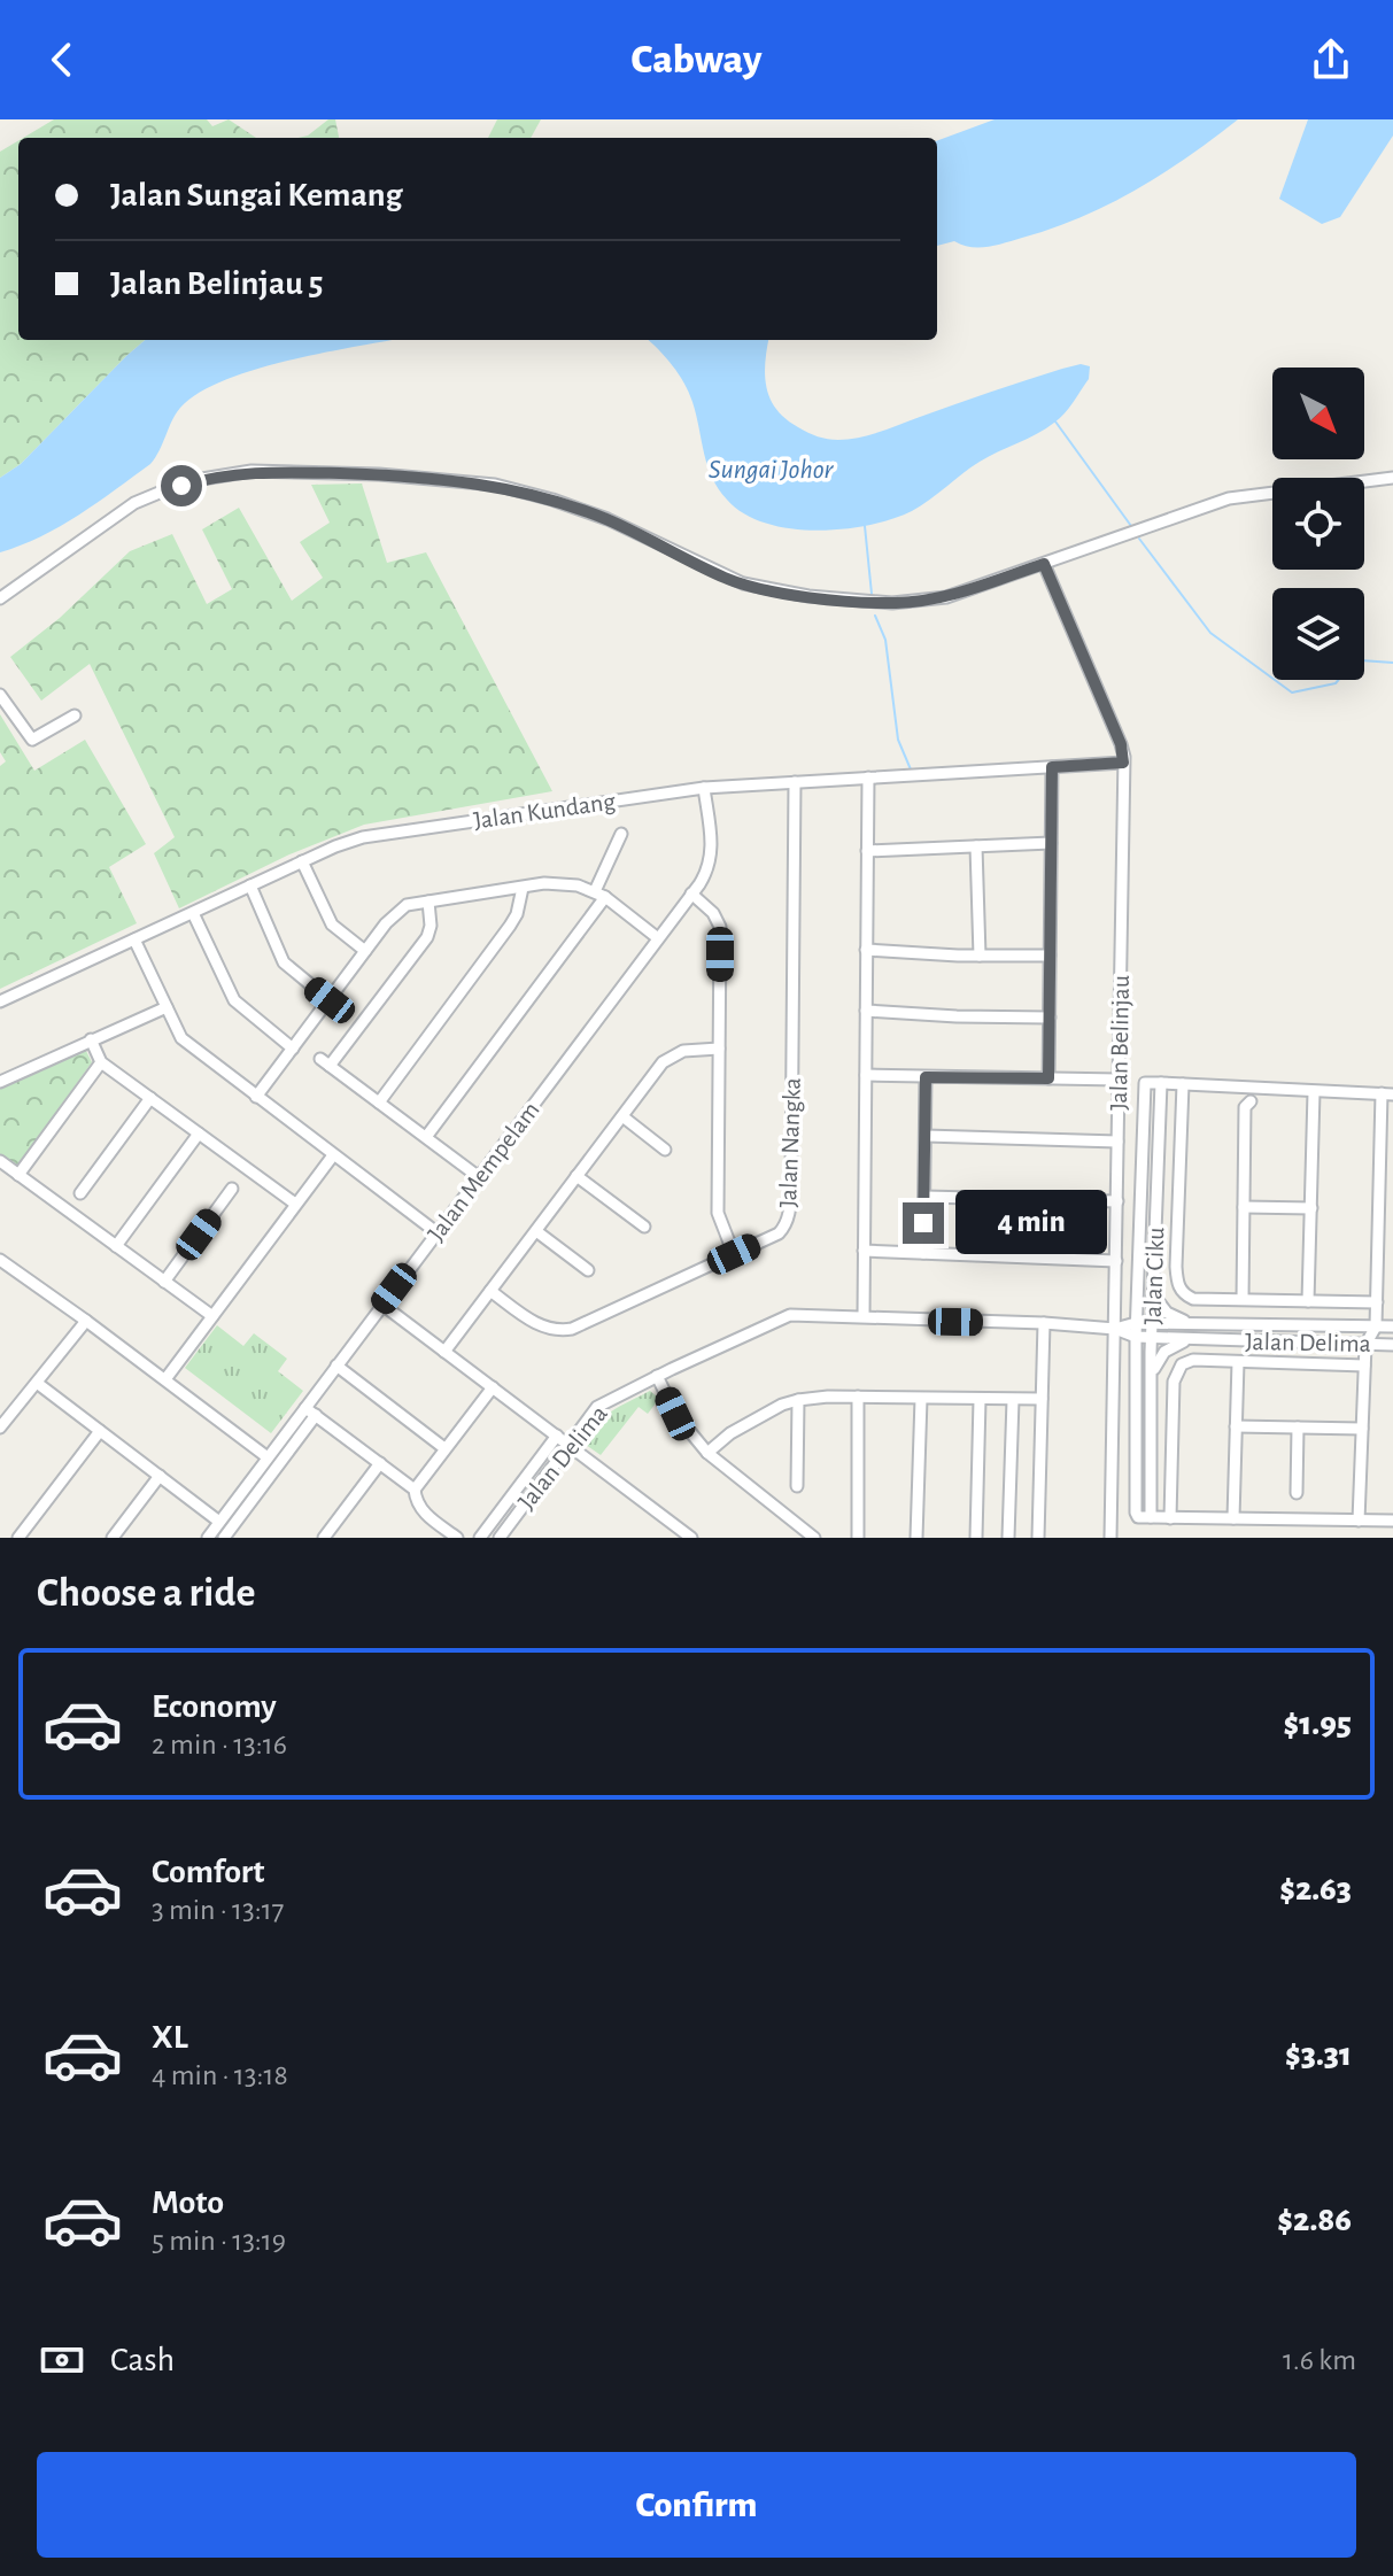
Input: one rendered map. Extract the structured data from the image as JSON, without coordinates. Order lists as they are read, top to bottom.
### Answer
{
  "streets": {
    "street": [
      "Jalan Kundang",
      "Jalan Belinjau",
      "Jalan Nangka",
      "Jalan Mempelam",
      "Jalan Ciku",
      "Jalan Delima"
    ]
  },
  "crossings": [
    ["Jalan Kundang", "Jalan Belinjau"],
    ["Jalan Kundang", "Jalan Nangka"],
    ["Jalan Kundang", "Jalan Mempelam"],
    ["Jalan Belinjau", "Jalan Delima"],
    ["Jalan Ciku", "Jalan Delima"]
  ],
  "water": ["Sungai Johor"],
  "north": "bottom right",
  "page": {
    "header": "Cabway",
    "banner": ["Jalan Sungai Kemang", "Jalan Belinjau 5"],
    "bubble": "4 min",
    "heading": "Choose a ride",
    "list": [
      {
        "name": "Economy",
        "note": "2 min · 13:16",
        "value": "$1.95"
      },
      {
        "name": "Comfort",
        "note": "3 min · 13:17",
        "value": "$2.63"
      },
      {
        "name": "XL",
        "note": "4 min · 13:18",
        "value": "$3.31"
      },
      {
        "name": "Moto",
        "note": "5 min · 13:19",
        "value": "$2.86"
      }
    ],
    "pay": ["Cash", "1.6 km"],
    "buttons": "Confirm"
  }
}
